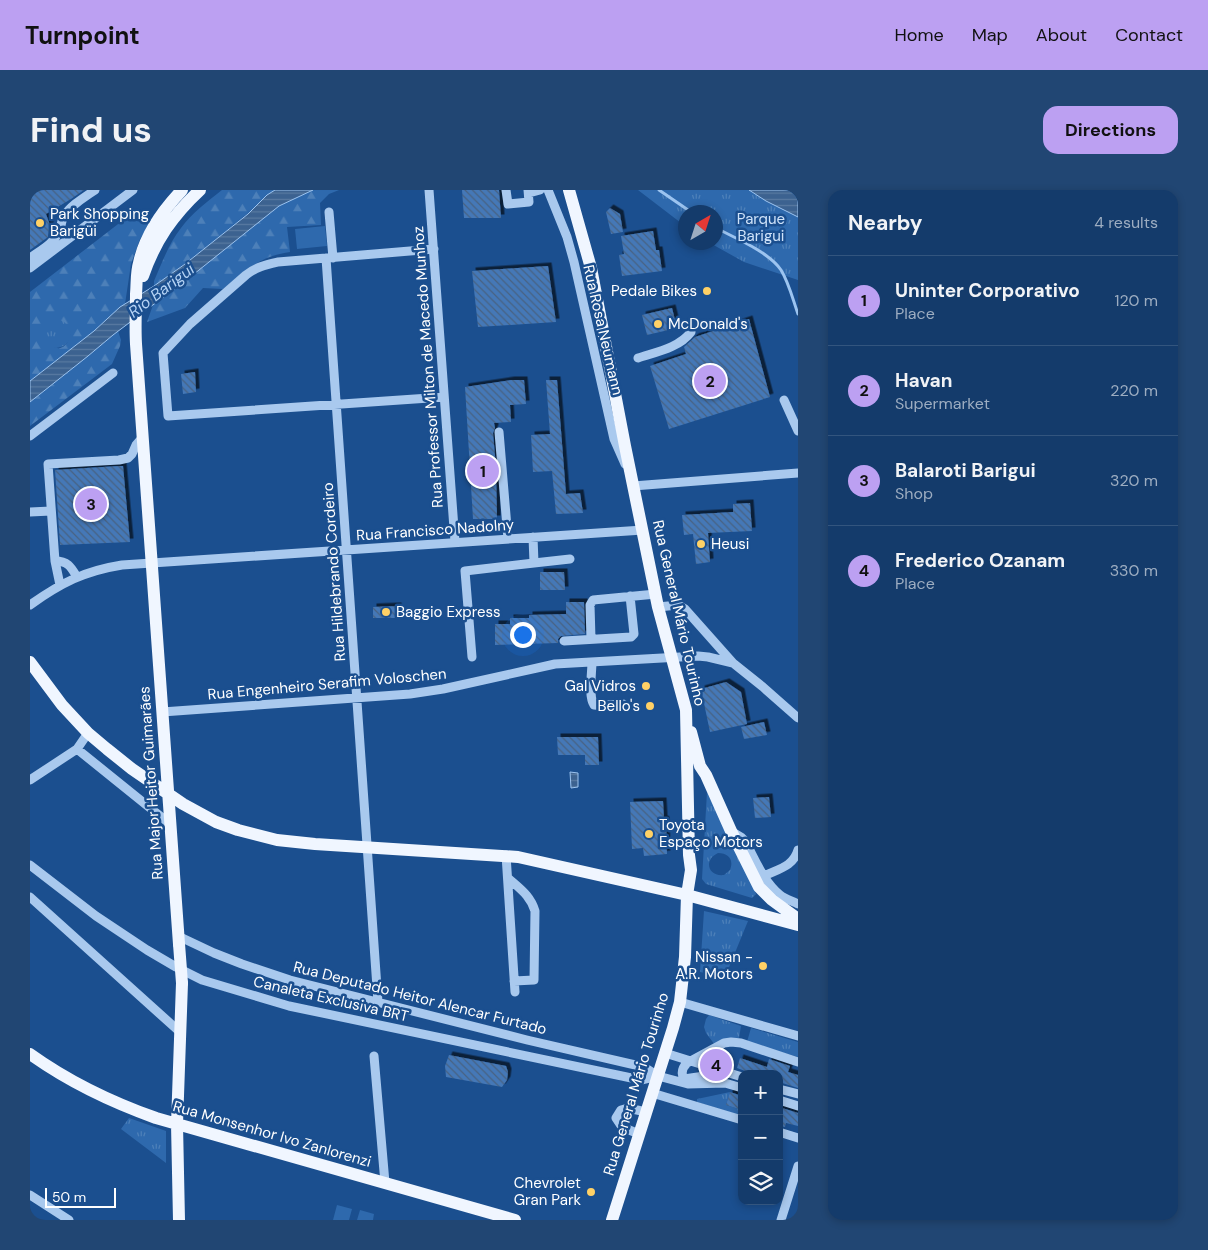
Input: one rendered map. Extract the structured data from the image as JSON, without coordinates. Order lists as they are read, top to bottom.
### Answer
{
  "streets": {
    "main road": ["Rua General Mário Tourinho", "Rua Major Heitor Guimarães", "Rua Monsenhor Ivo Zanlorenzi"],
    "street": [
      "Rua Rosa Neumann",
      "Rua Professor Milton de Macedo Munhoz",
      "Rua Francisco Nadolny",
      "Rua Hildebrando Cordeiro",
      "Rua Engenheiro Serafim Voloschen",
      "Rua Deputado Heitor Alencar Furtado",
      "Canaleta Exclusiva BRT"
    ]
  },
  "crossings": [
    ["Rua Rosa Neumann", "Rua General Mário Tourinho"],
    ["Rua Professor Milton de Macedo Munhoz", "Rua Francisco Nadolny"],
    ["Rua Francisco Nadolny", "Rua Hildebrando Cordeiro"],
    ["Rua Francisco Nadolny", "Rua General Mário Tourinho"],
    ["Rua Francisco Nadolny", "Rua Major Heitor Guimarães"],
    ["Rua Hildebrando Cordeiro", "Rua Engenheiro Serafim Voloschen"],
    ["Rua Hildebrando Cordeiro", "Rua Deputado Heitor Alencar Furtado"],
    ["Rua General Mário Tourinho", "Rua Engenheiro Serafim Voloschen"],
    ["Rua General Mário Tourinho", "Rua Deputado Heitor Alencar Furtado"],
    ["Rua General Mário Tourinho", "Canaleta Exclusiva BRT"],
    ["Rua Engenheiro Serafim Voloschen", "Rua Major Heitor Guimarães"],
    ["Rua Major Heitor Guimarães", "Rua Deputado Heitor Alencar Furtado"],
    ["Rua Major Heitor Guimarães", "Rua Monsenhor Ivo Zanlorenzi"],
    ["Rua Deputado Heitor Alencar Furtado", "Canaleta Exclusiva BRT"]
  ],
  "water": ["Rio Barigui"],
  "parks": ["Parque Barigui"],
  "places": [
    "Park Shopping Barigüi",
    "Pedale Bikes",
    "McDonald's",
    "Heusi",
    "Baggio Express",
    "Gal Vidros",
    "Bello's",
    "Toyota Espaço Motors",
    "Nissan - A.R. Motors",
    "Chevrolet Gran Park"
  ],
  "scale_bar": "50 m",
  "north": "top right",
  "page": {
    "header": "Turnpoint",
    "nav": [
      "Home",
      "Map",
      "About",
      "Contact"
    ],
    "buttons": "Directions",
    "title": "Find us",
    "heading": ["Nearby", "4 results"],
    "list": [
      {
        "mark": "1",
        "name": "Uninter Corporativo",
        "note": "Place",
        "value": "120 m"
      },
      {
        "mark": "2",
        "name": "Havan",
        "note": "Supermarket",
        "value": "220 m"
      },
      {
        "mark": "3",
        "name": "Balaroti Barigui",
        "note": "Shop",
        "value": "320 m"
      },
      {
        "mark": "4",
        "name": "Frederico Ozanam",
        "note": "Place",
        "value": "330 m"
      }
    ],
    "pins": [
      "2",
      "1",
      "3",
      "4"
    ],
    "map_buttons": ["+", "−"],
    "scale": "50 m"
  }
}
